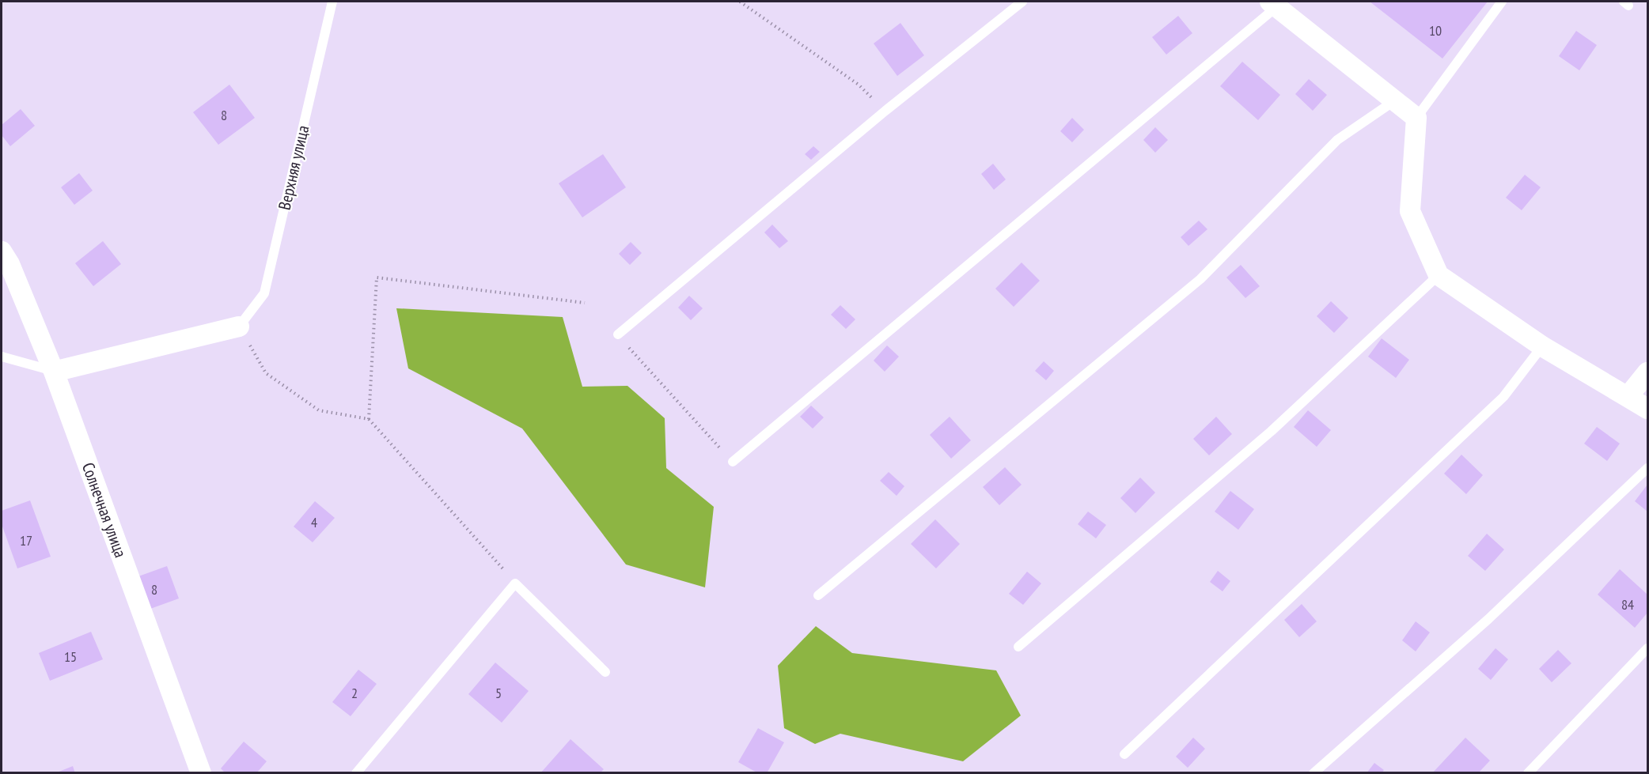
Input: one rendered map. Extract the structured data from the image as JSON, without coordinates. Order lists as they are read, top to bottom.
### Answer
{
  "streets": {
    "street": ["Солнечная улица"],
    "lane": ["Верхняя улица"]
  },
  "house_numbers": [
    "10",
    "8",
    "4",
    "17",
    "8",
    "84",
    "15",
    "2",
    "5"
  ]
}
